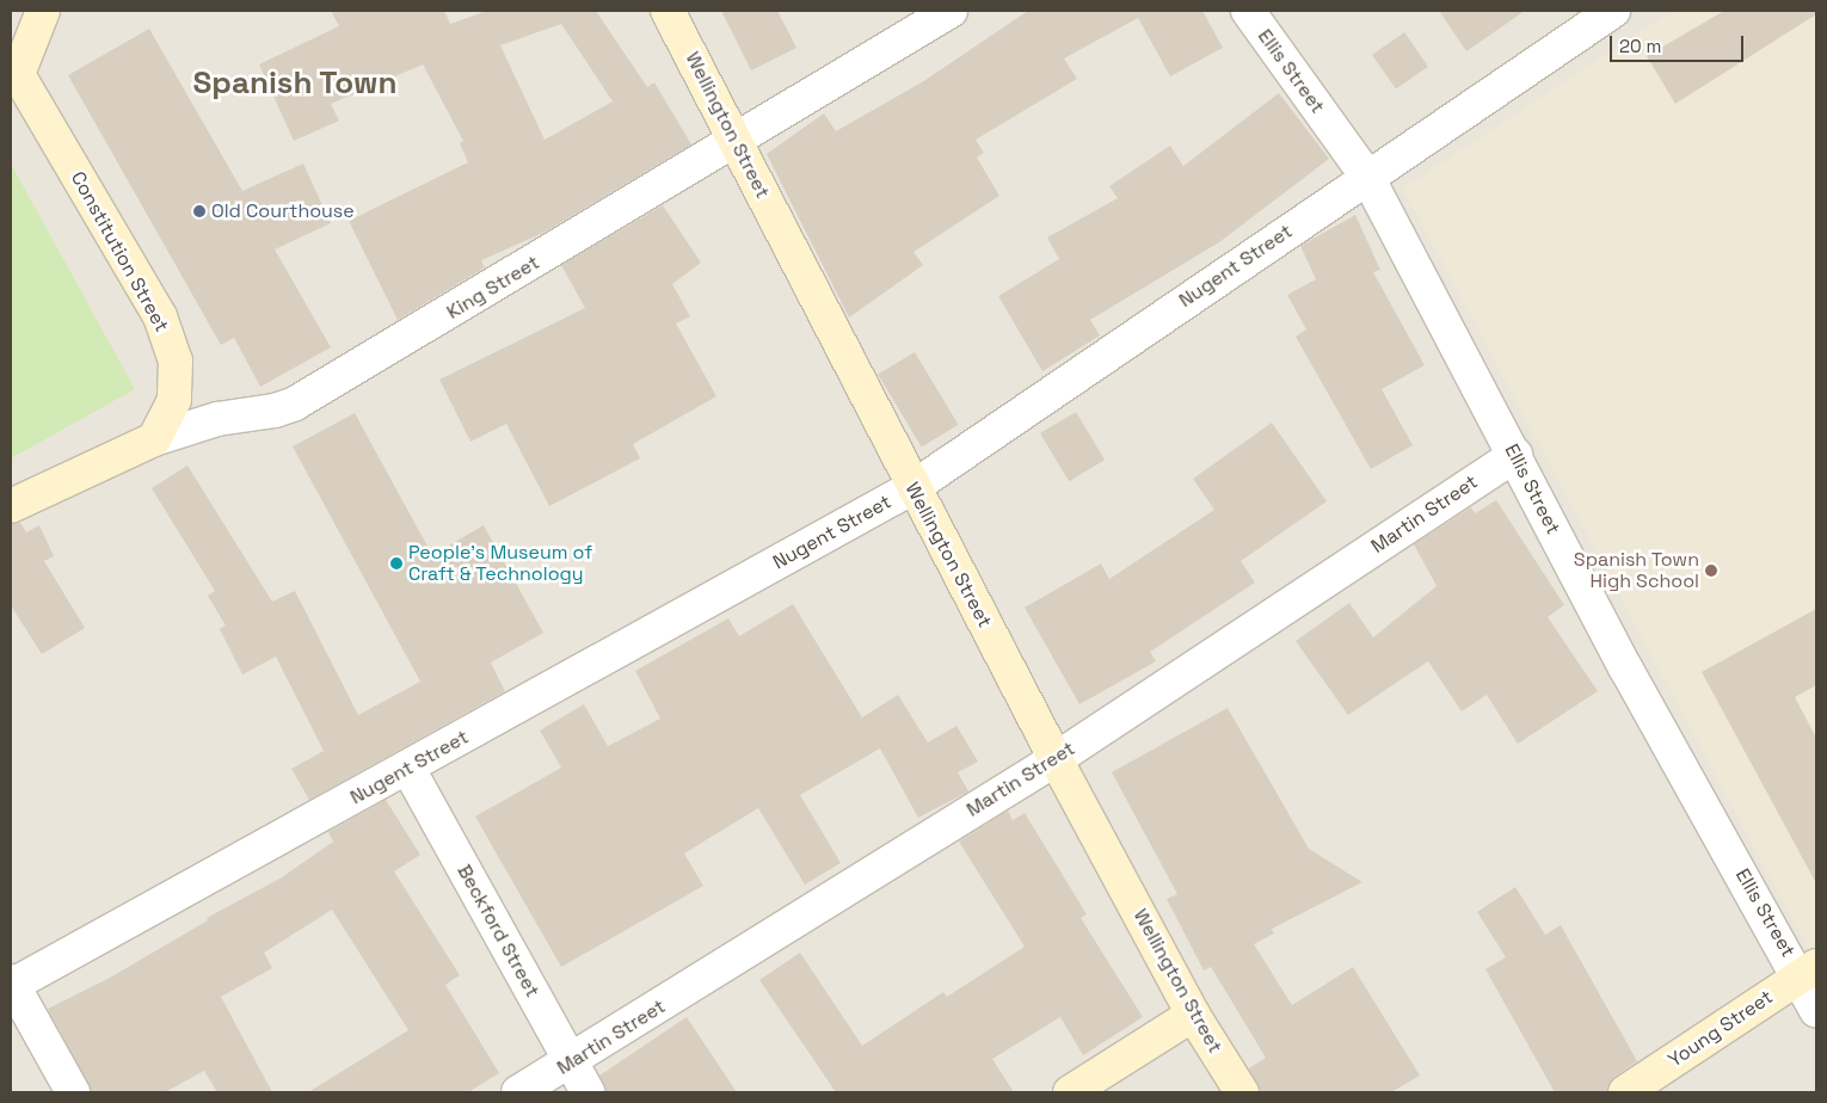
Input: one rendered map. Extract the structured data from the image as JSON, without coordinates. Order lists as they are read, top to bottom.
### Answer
{
  "streets": {
    "street": [
      "Ellis Street",
      "Wellington Street",
      "Constitution Street",
      "Nugent Street",
      "King Street",
      "Martin Street",
      "Beckford Street",
      "Young Street"
    ]
  },
  "crossings": [
    ["Ellis Street", "Nugent Street"],
    ["Ellis Street", "Martin Street"],
    ["Ellis Street", "Young Street"],
    ["Wellington Street", "Nugent Street"],
    ["Wellington Street", "King Street"],
    ["Wellington Street", "Martin Street"],
    ["Constitution Street", "King Street"],
    ["Nugent Street", "Beckford Street"],
    ["Martin Street", "Beckford Street"]
  ],
  "districts": ["Spanish Town"],
  "places": ["Old Courthouse", "People's Museum of Craft & Technology", "Spanish Town High School"],
  "scale_bar": "20 m"
}
